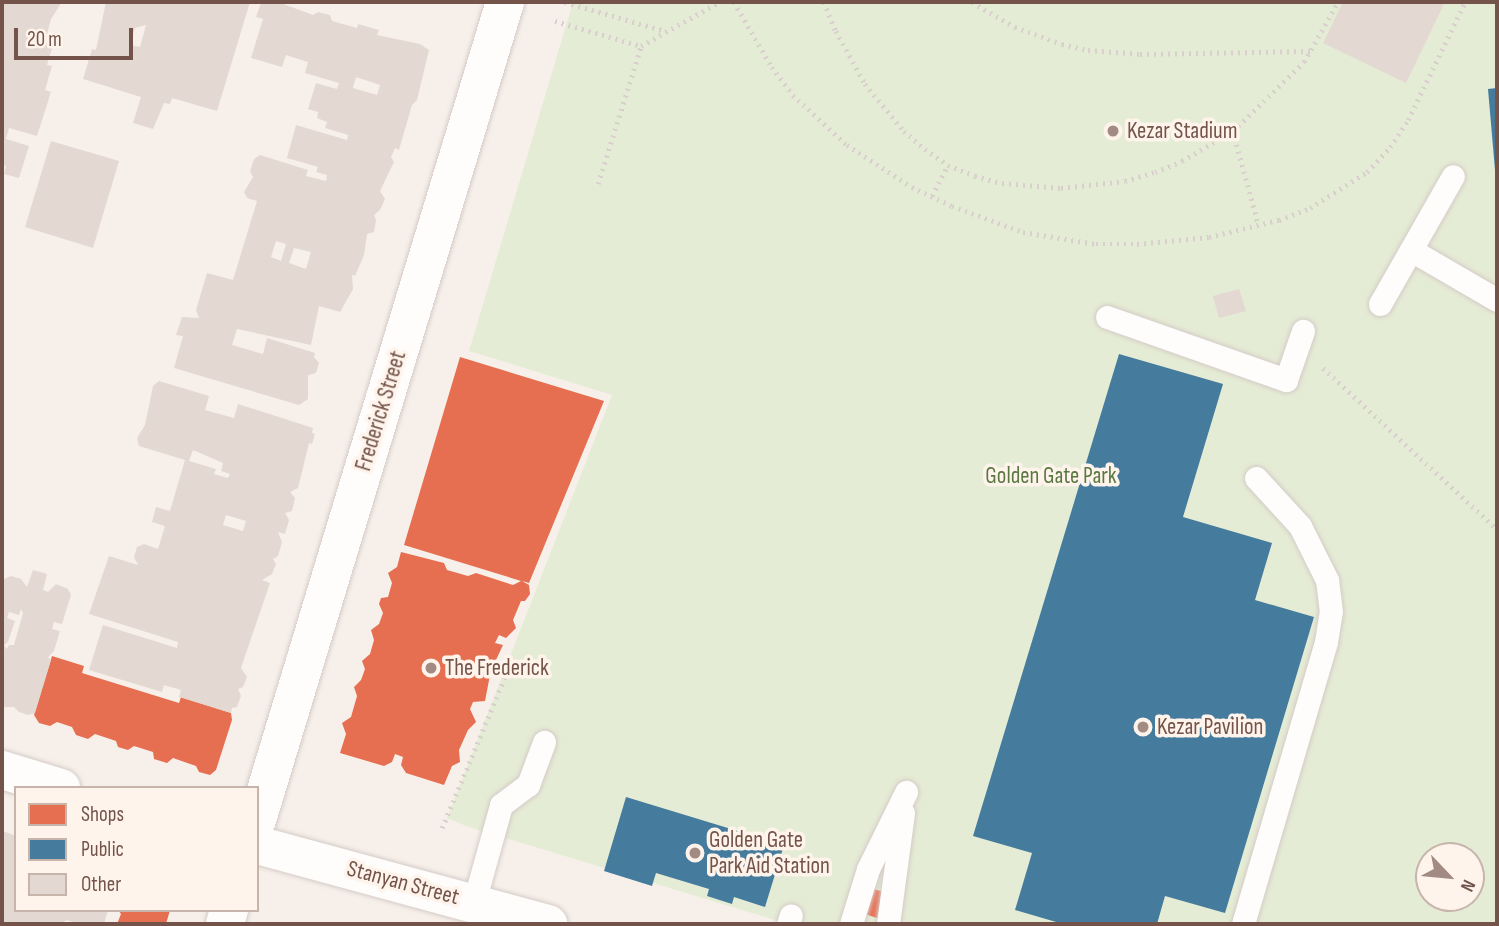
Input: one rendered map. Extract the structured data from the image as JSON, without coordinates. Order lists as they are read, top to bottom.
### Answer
{
  "streets": {
    "main road": ["Frederick Street", "Stanyan Street"]
  },
  "parks": ["Golden Gate Park"],
  "places": [
    "Kezar Stadium",
    "The Frederick",
    "Kezar Pavilion",
    "Golden Gate Park Aid Station"
  ],
  "legend": ["Shops", "Public", "Other"],
  "scale_bar": "20 m",
  "north": "bottom right"
}
